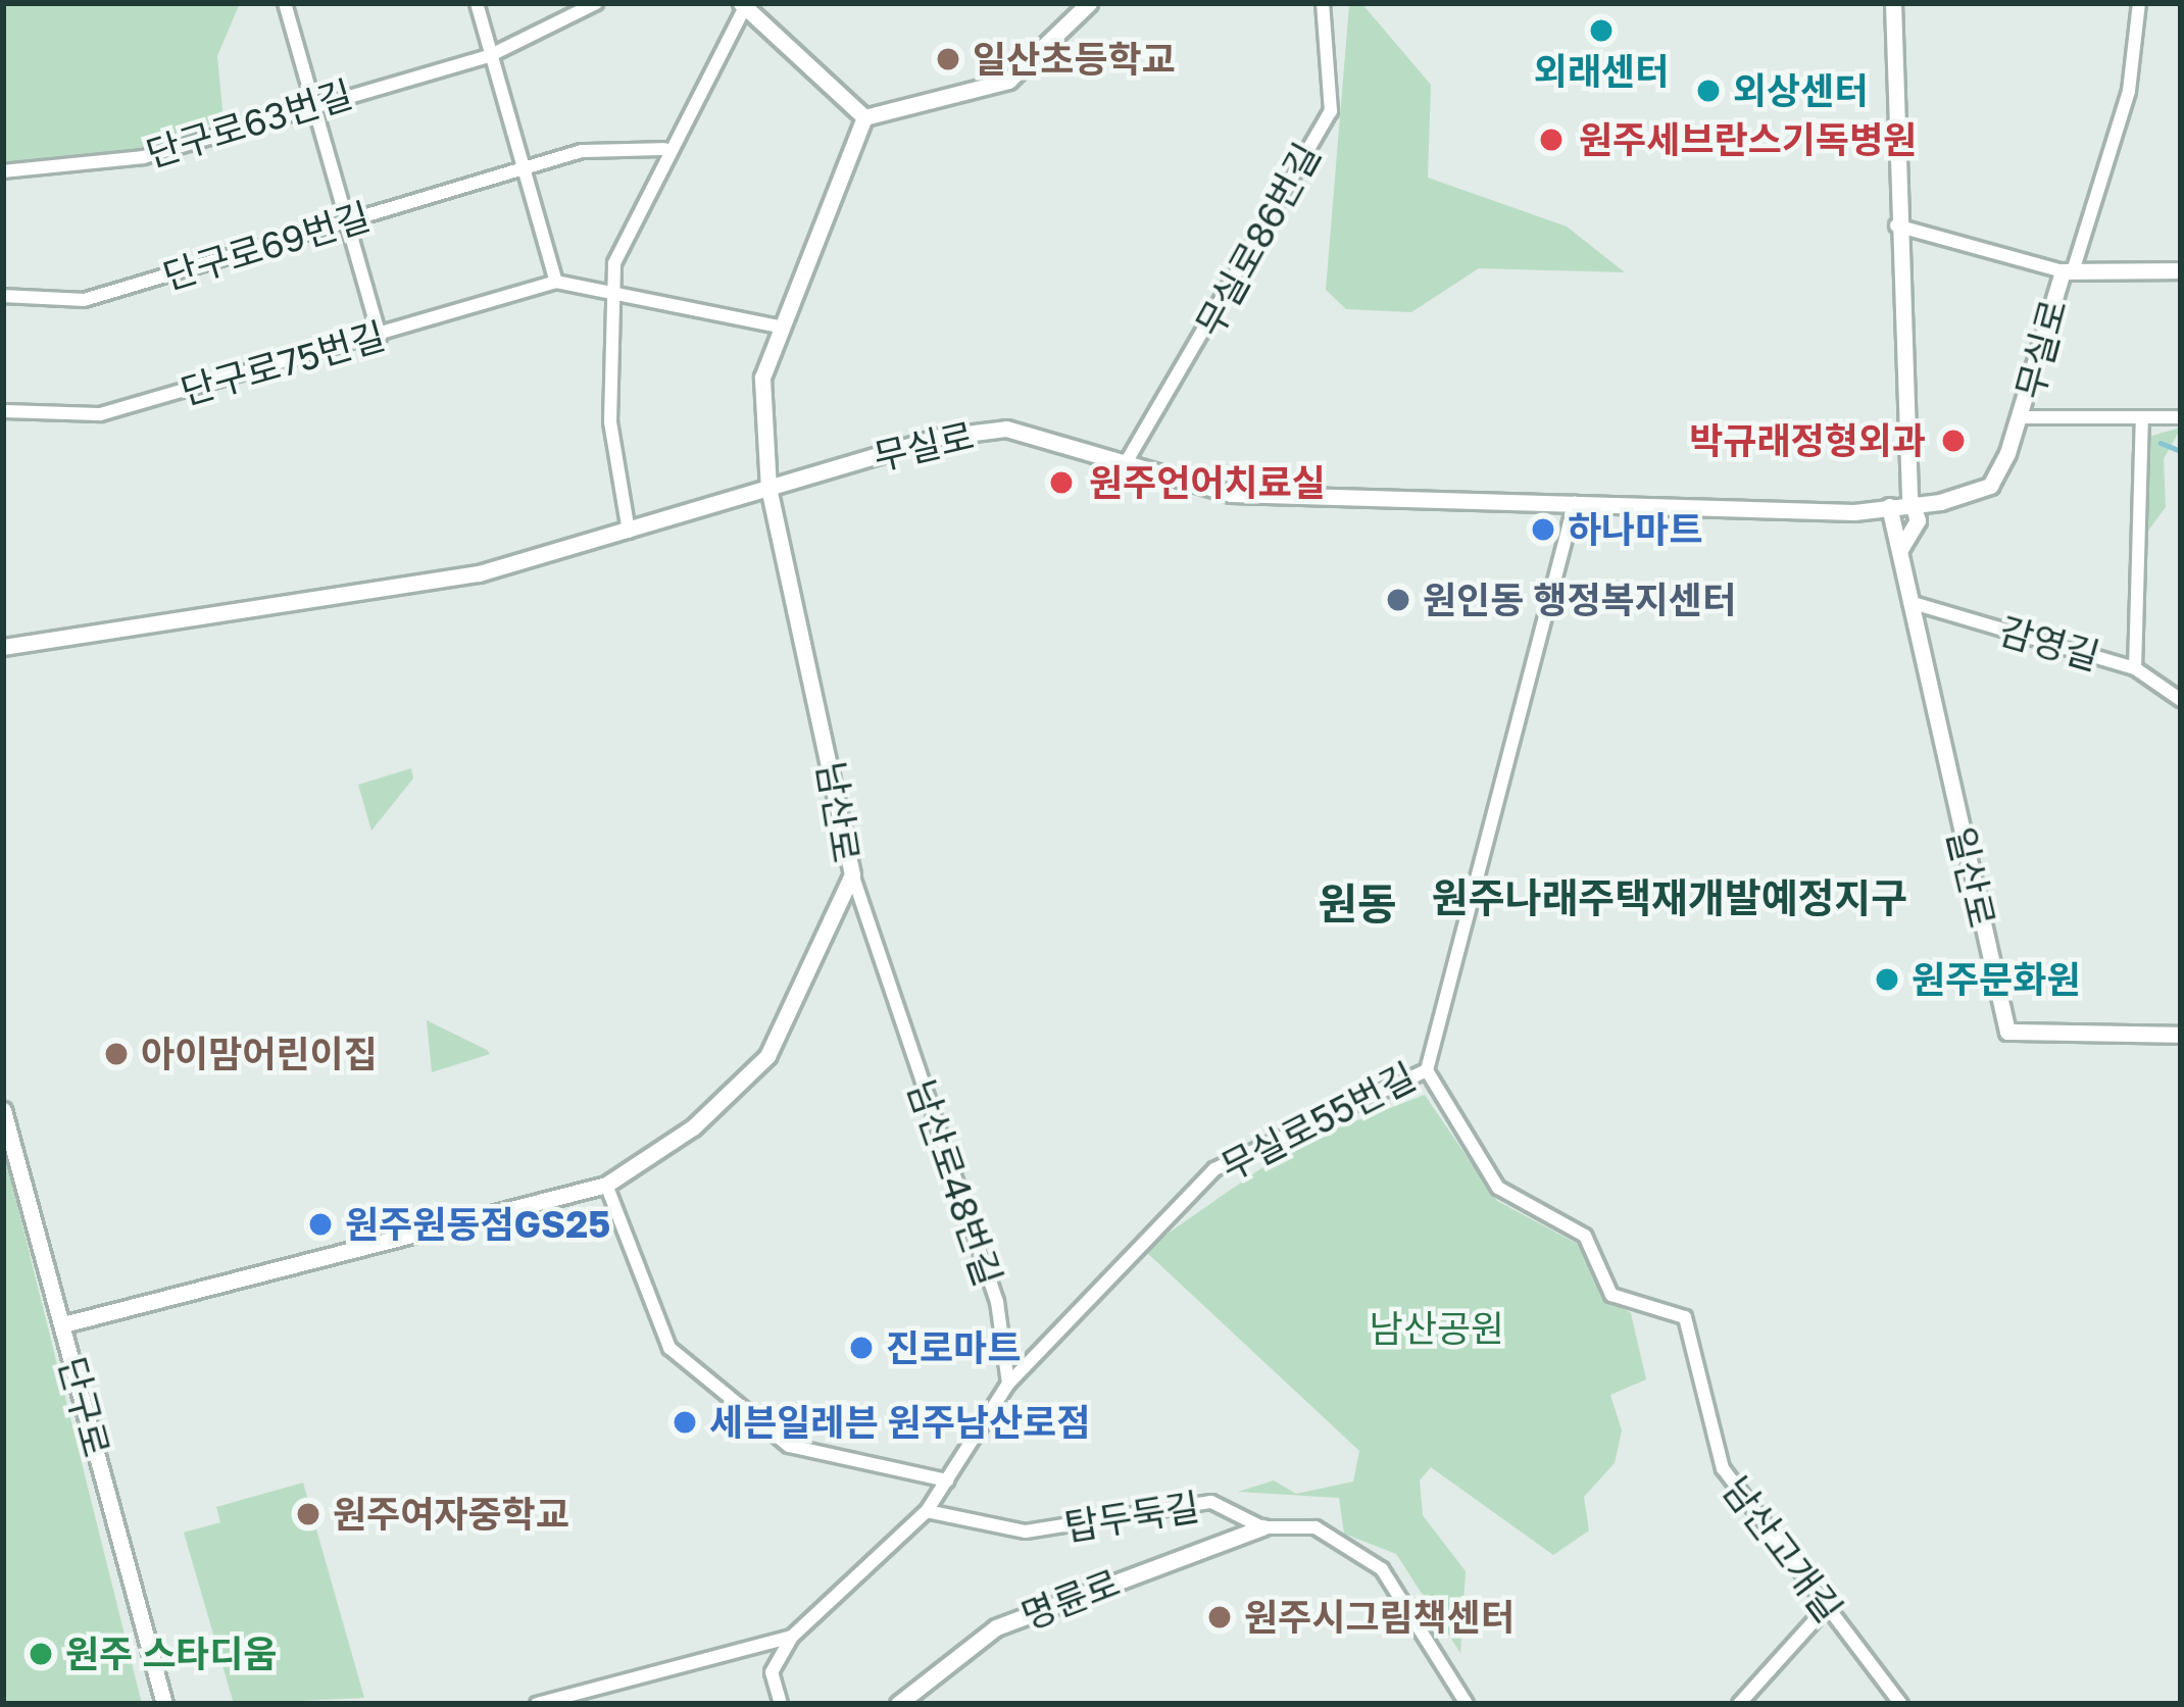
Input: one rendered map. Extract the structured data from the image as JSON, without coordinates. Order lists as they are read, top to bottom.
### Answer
{
  "streets": {
    "street": [
      "단구로63번길",
      "무실로86번길",
      "단구로69번길",
      "무실로",
      "단구로75번길",
      "감영길",
      "남산로",
      "일산로",
      "무실로55번길",
      "남산로48번길",
      "단구로",
      "탑두둑길",
      "남산고개길",
      "명륜로"
    ]
  },
  "crossings": [
    ["무실로86번길", "무실로"],
    ["무실로", "남산로"],
    ["무실로", "무실로55번길"],
    ["단구로75번길", "남산로"],
    ["감영길", "일산로"],
    ["남산로", "남산로48번길"],
    ["남산로", "단구로"],
    ["무실로55번길", "남산로48번길"],
    ["무실로55번길", "남산고개길"],
    ["탑두둑길", "명륜로"]
  ],
  "districts": ["원주나래주택재개발예정지구", "원동"],
  "parks": ["남산공원"],
  "places": [
    "외래센터",
    "일산초등학교",
    "외상센터",
    "원주세브란스기독병원",
    "박규래정형외과",
    "원주언어치료실",
    "하나마트",
    "원인동 행정복지센터",
    "원주문화원",
    "아이맘어린이집",
    "원주원동점GS25",
    "진로마트",
    "세븐일레븐 원주남산로점",
    "원주여자중학교",
    "원주시그림책센터",
    "원주 스타디움"
  ]
}
